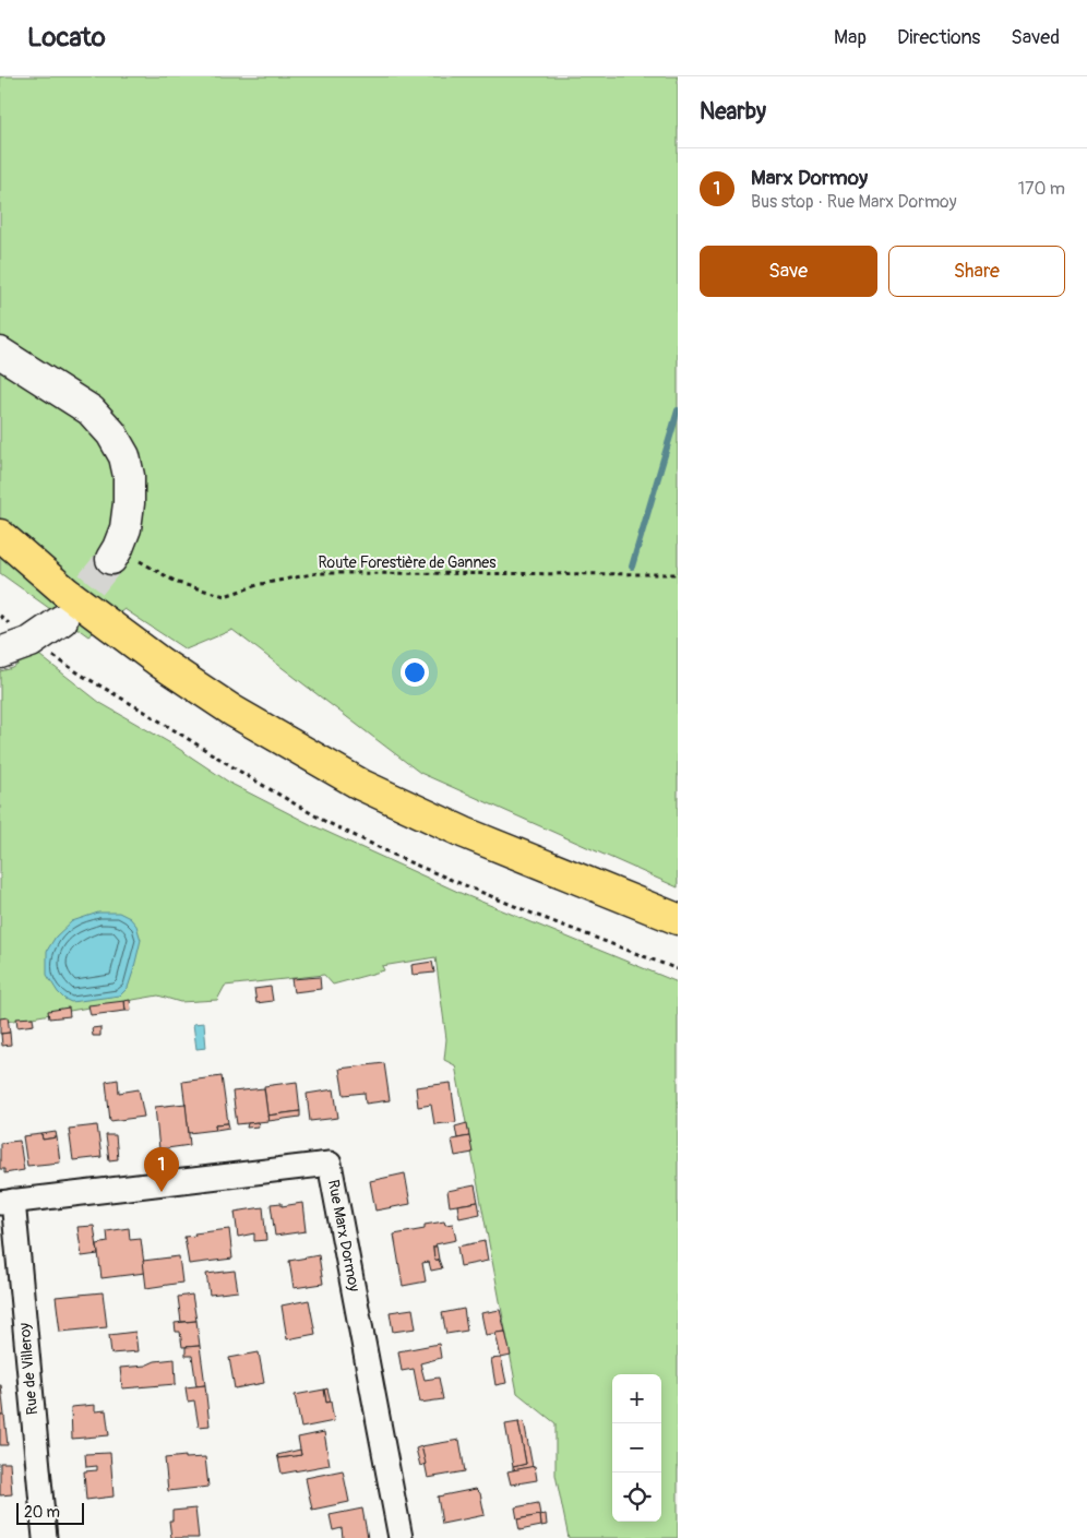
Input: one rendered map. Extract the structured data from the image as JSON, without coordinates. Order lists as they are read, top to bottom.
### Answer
{
  "streets": {
    "street": ["Rue Marx Dormoy", "Rue de Villeroy"],
    "path": ["Route Forestière de Gannes"]
  },
  "crossings": [
    ["Rue Marx Dormoy", "Rue de Villeroy"]
  ],
  "scale_bar": "20 m",
  "page": {
    "header": "Locato",
    "nav": ["Map", "Directions", "Saved"],
    "heading": "Nearby",
    "list": [
      {
        "mark": "1",
        "name": "Marx Dormoy",
        "note": "Bus stop · Rue Marx Dormoy",
        "value": "170 m"
      }
    ],
    "buttons": ["Save", "Share"],
    "pins": "1",
    "map_buttons": ["+", "−"],
    "scale": "20 m"
  }
}
